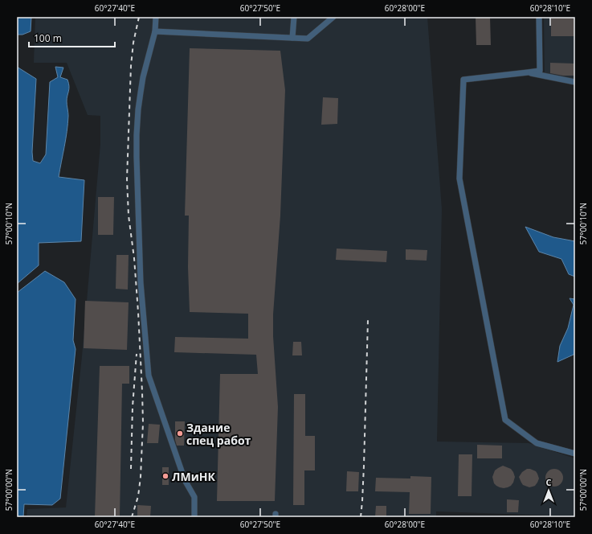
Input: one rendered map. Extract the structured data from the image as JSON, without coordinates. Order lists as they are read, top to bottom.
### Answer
{
  "places": ["Здание спец работ", "ЛМиНК"],
  "scale_bar": "100 m",
  "north": "top",
  "coordinates": [
    "60°27'40\"E",
    "60°27'50\"E",
    "60°28'00\"E",
    "60°28'10\"E",
    "57°00'10\"N",
    "57°00'00\"N"
  ]
}
